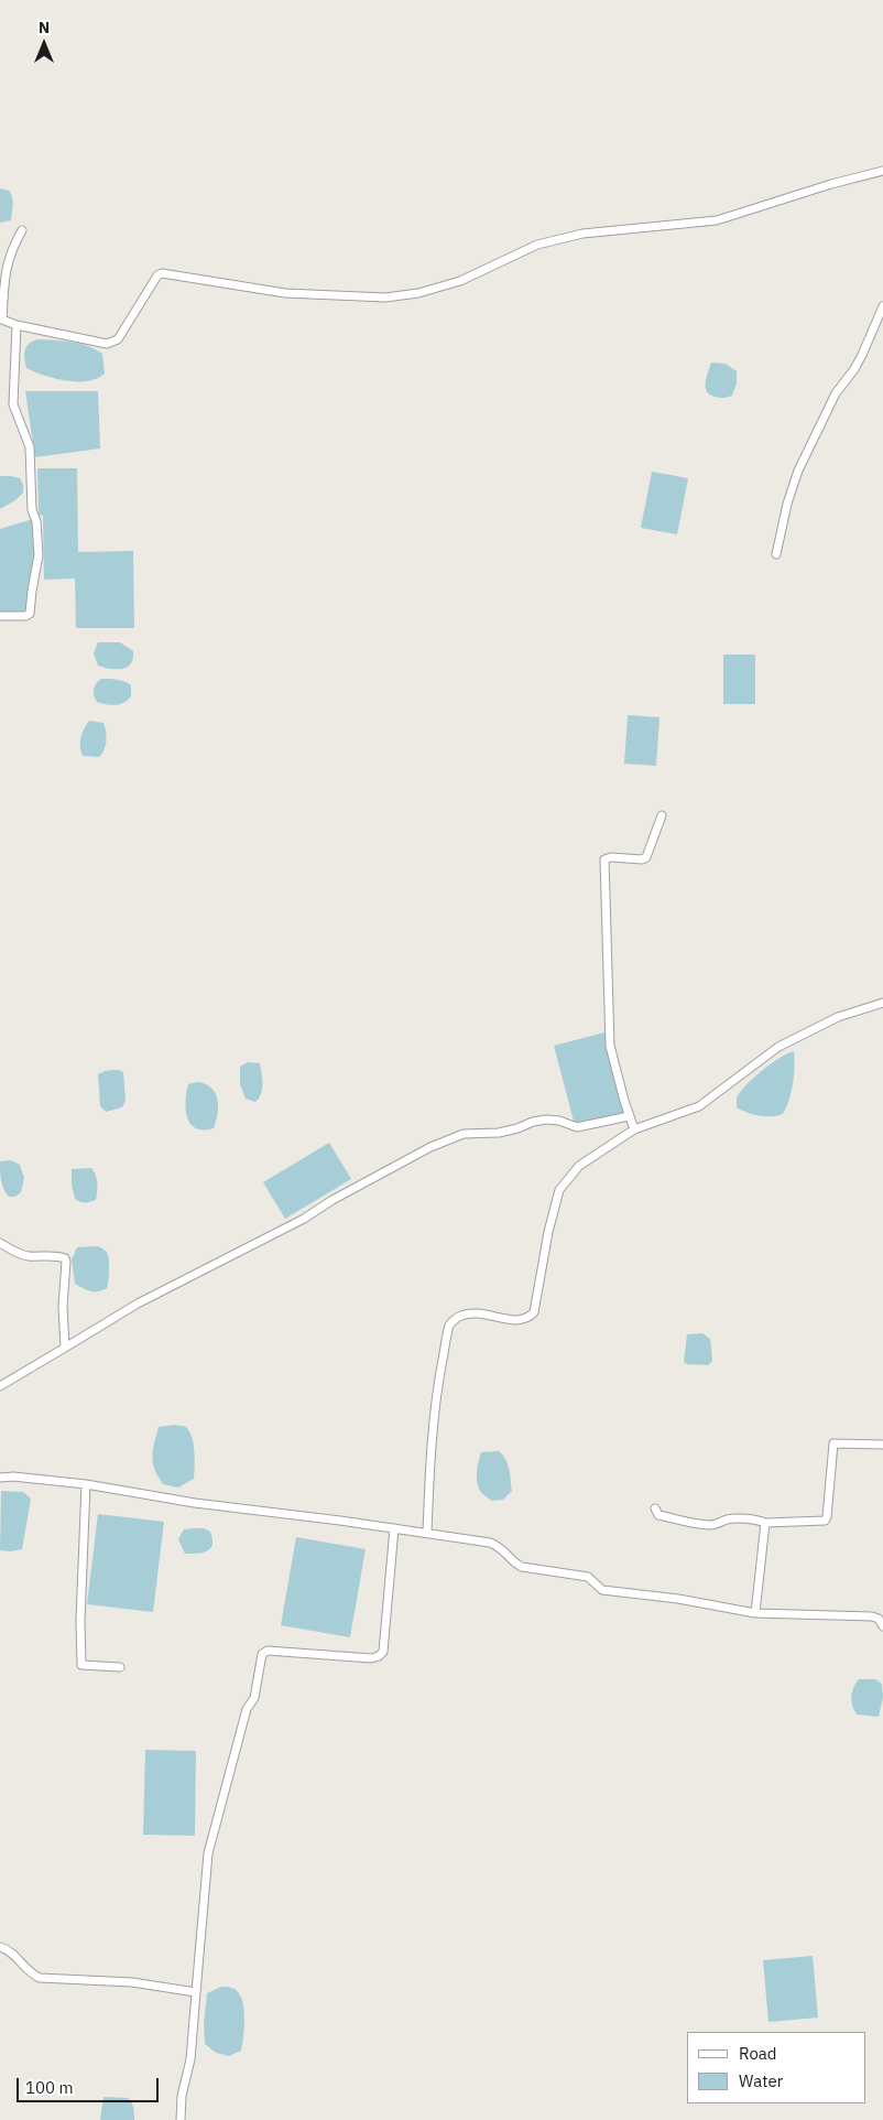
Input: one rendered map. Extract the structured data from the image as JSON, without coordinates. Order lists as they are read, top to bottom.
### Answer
{
  "legend": ["Road", "Water"],
  "scale_bar": "100 m",
  "north": "top"
}
